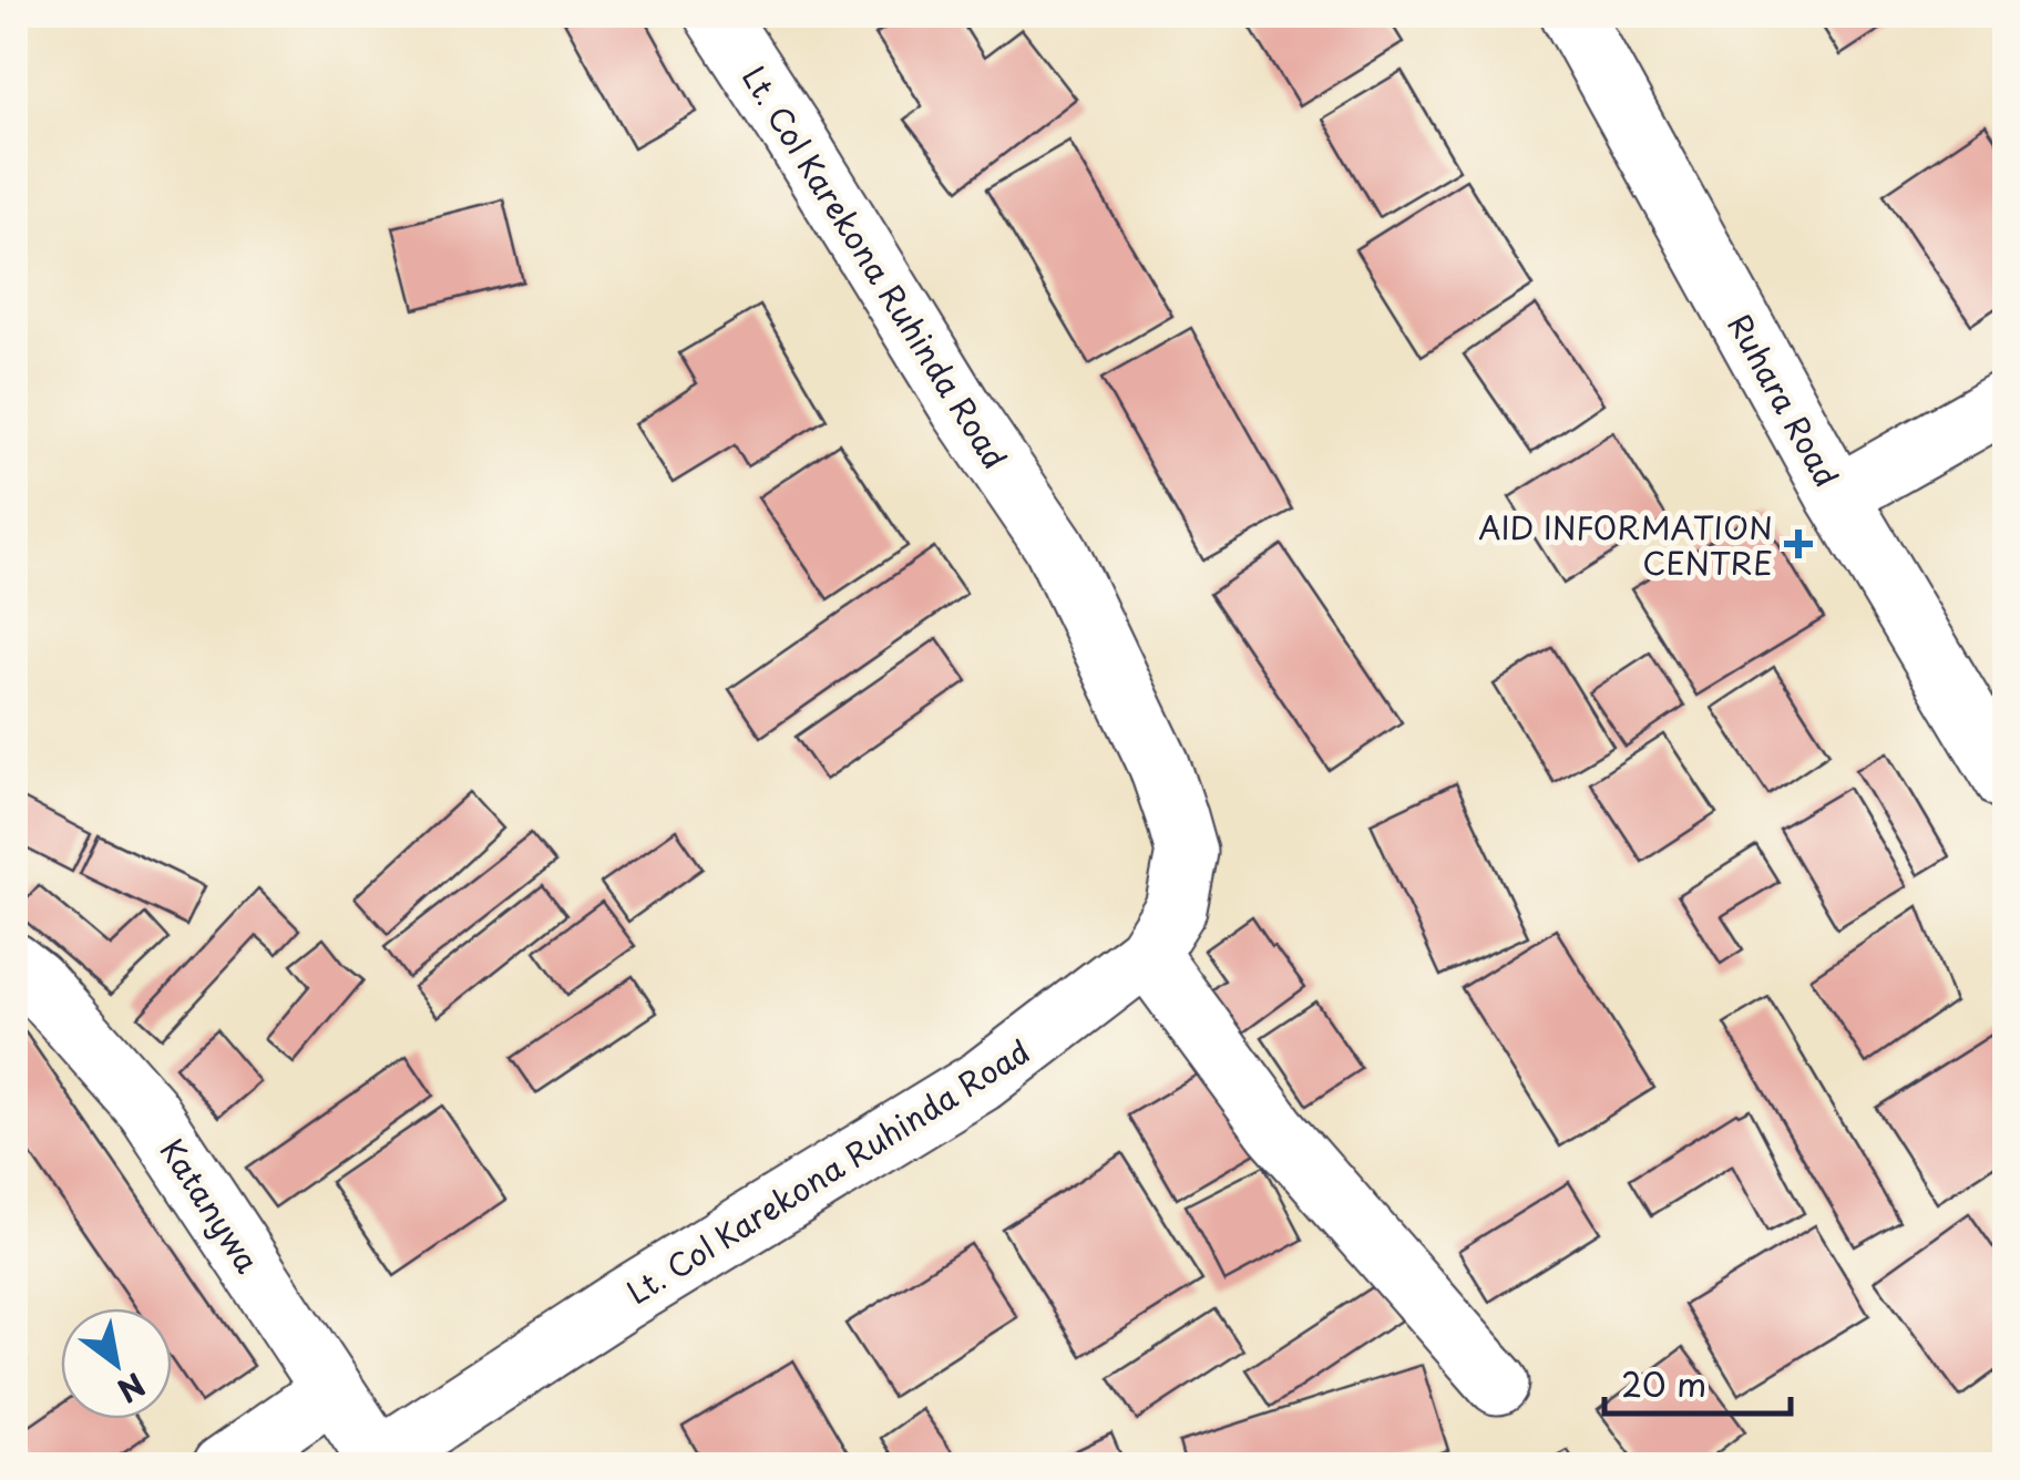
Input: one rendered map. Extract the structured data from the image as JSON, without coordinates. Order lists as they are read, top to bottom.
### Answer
{
  "streets": {
    "street": ["Lt. Col Karekona Ruhinda Road", "Ruhara Road", "Katanywa"]
  },
  "crossings": [
    ["Lt. Col Karekona Ruhinda Road", "Katanywa"]
  ],
  "places": {
    "health": ["AID INFORMATION CENTRE"]
  },
  "scale_bar": "20 m",
  "north": "bottom right"
}
